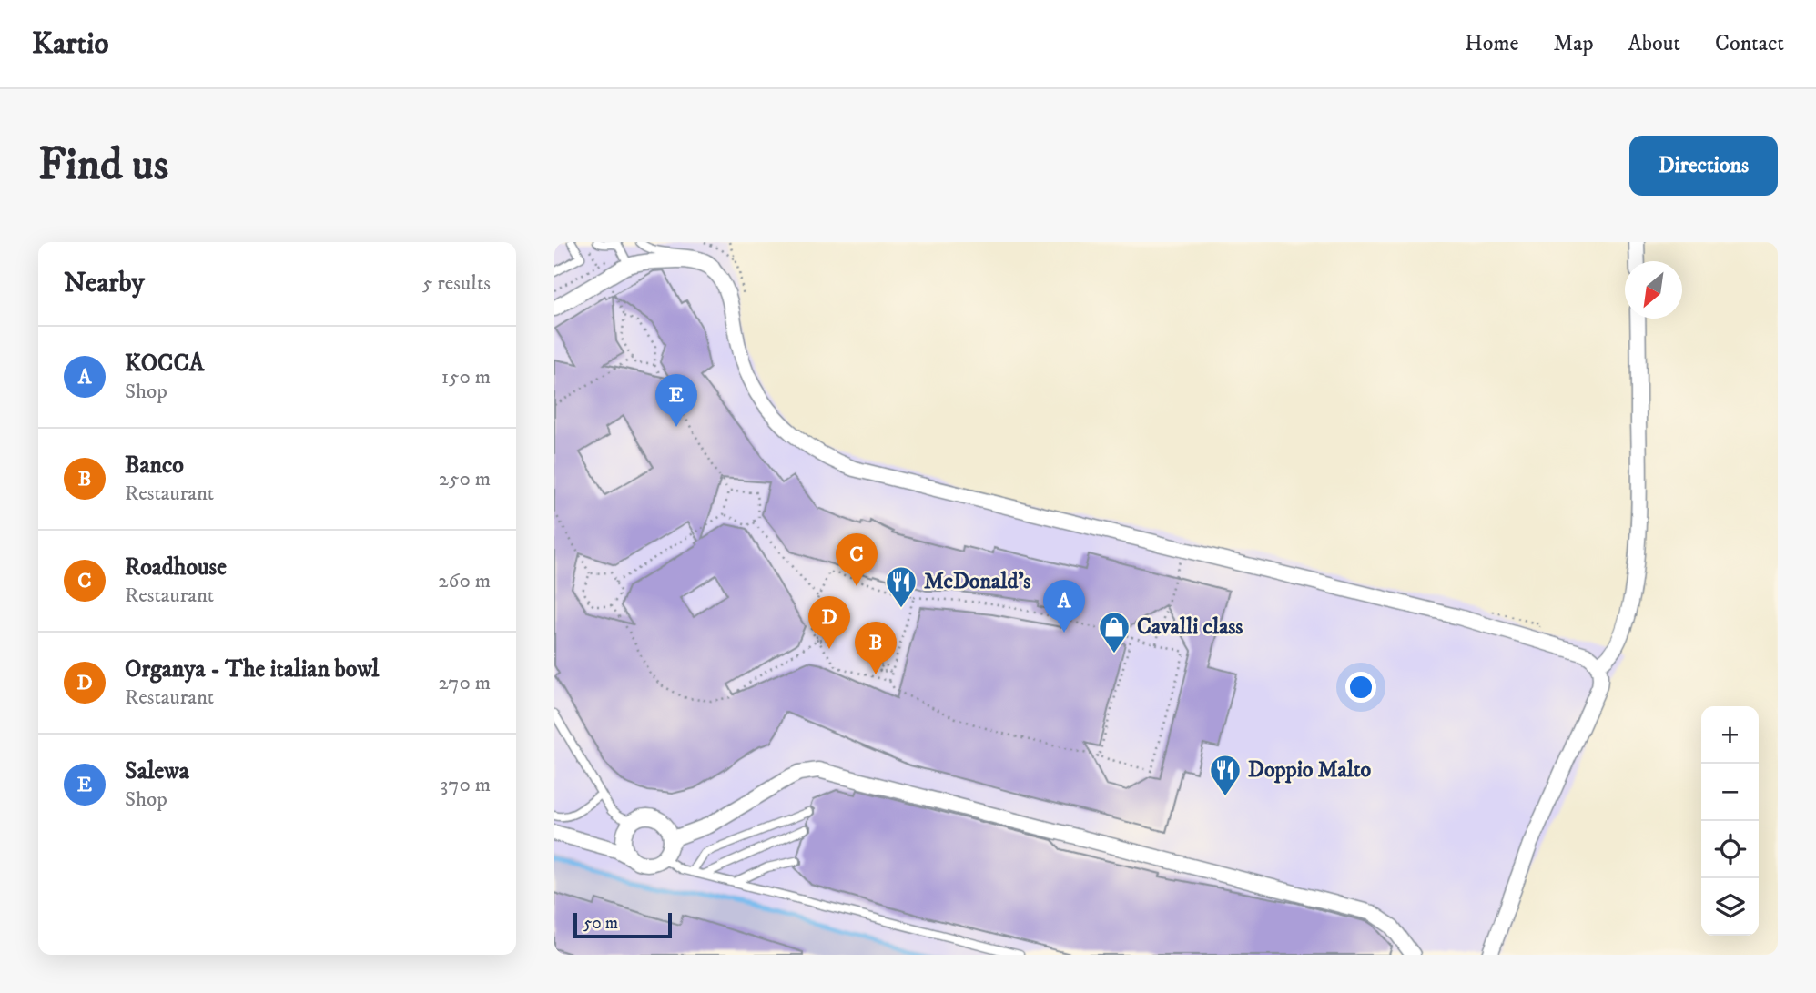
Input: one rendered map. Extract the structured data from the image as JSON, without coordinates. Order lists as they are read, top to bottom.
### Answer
{
  "places": {
    "restaurant": ["McDonald's", "Doppio Malto"],
    "shop": ["Cavalli class"]
  },
  "scale_bar": "50 m",
  "north": "bottom left",
  "page": {
    "header": "Kartio",
    "nav": [
      "Home",
      "Map",
      "About",
      "Contact"
    ],
    "buttons": "Directions",
    "title": "Find us",
    "heading": ["Nearby", "5 results"],
    "list": [
      {
        "mark": "A",
        "name": "KOCCA",
        "note": "Shop",
        "value": "150 m"
      },
      {
        "mark": "B",
        "name": "Banco",
        "note": "Restaurant",
        "value": "250 m"
      },
      {
        "mark": "C",
        "name": "Roadhouse",
        "note": "Restaurant",
        "value": "260 m"
      },
      {
        "mark": "D",
        "name": "Organya - The italian bowl",
        "note": "Restaurant",
        "value": "270 m"
      },
      {
        "mark": "E",
        "name": "Salewa",
        "note": "Shop",
        "value": "370 m"
      }
    ],
    "pins": [
      "E",
      "C",
      "A",
      "D",
      "B"
    ],
    "map_buttons": ["+", "−"],
    "scale": "50 m"
  }
}
